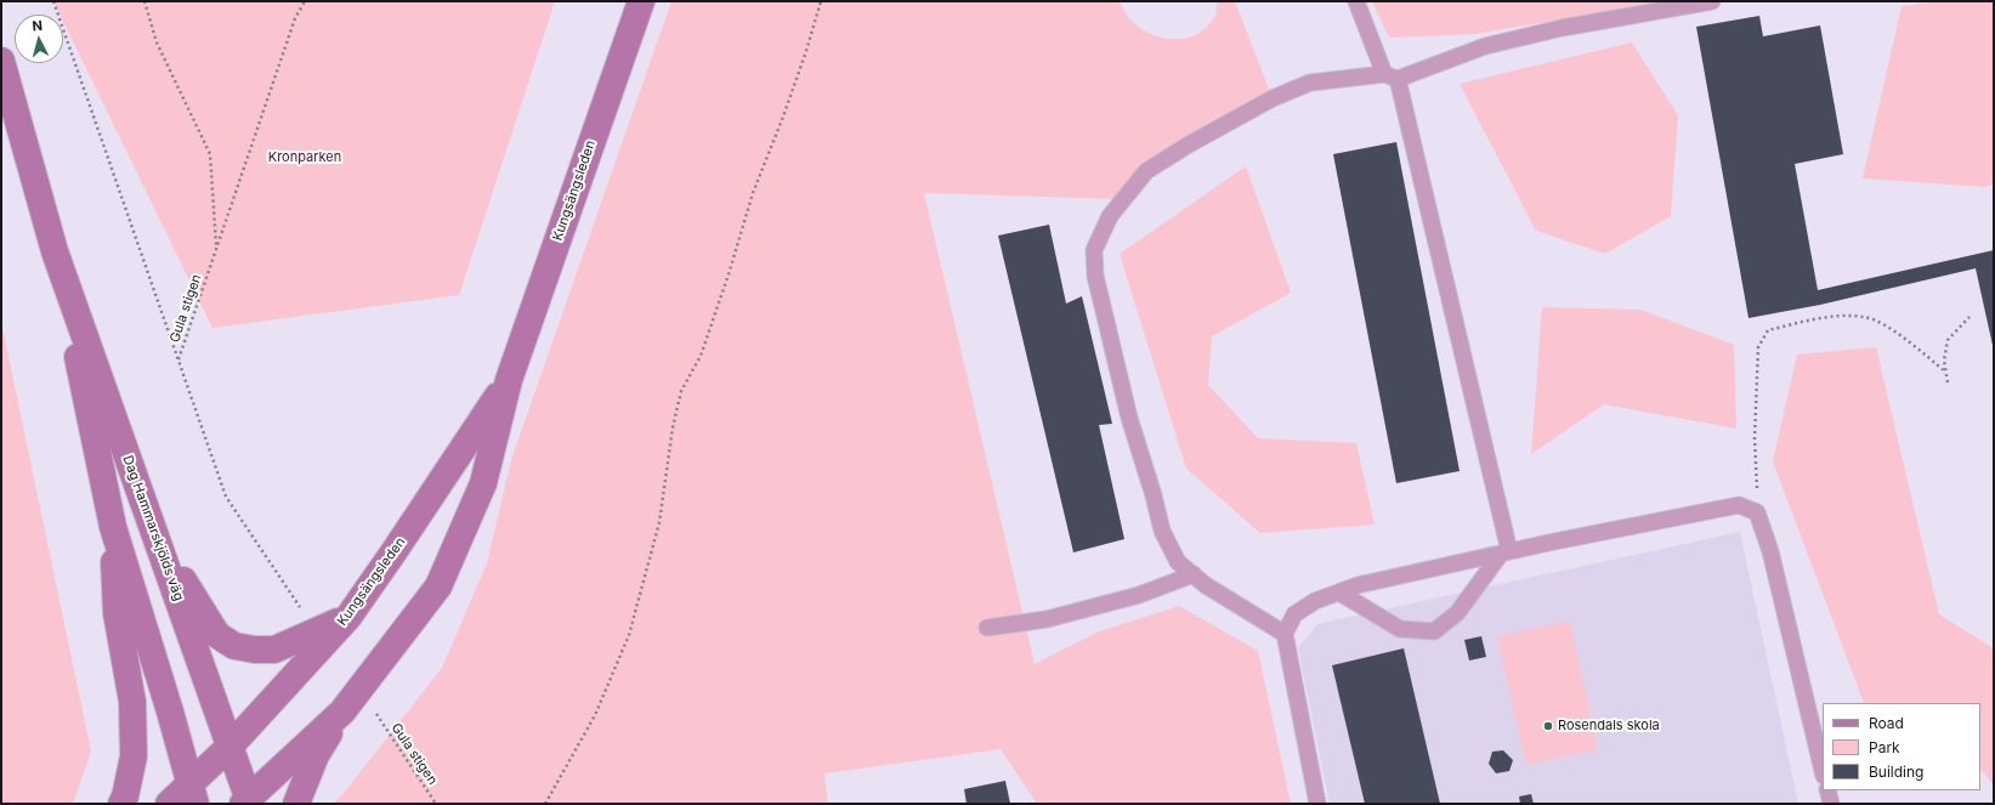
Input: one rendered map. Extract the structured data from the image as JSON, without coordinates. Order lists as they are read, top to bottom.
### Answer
{
  "streets": {
    "main road": ["Kungsängsleden", "Dag Hammarskjölds väg"],
    "path": ["Gula stigen"]
  },
  "crossings": [
    ["Kungsängsleden", "Dag Hammarskjölds väg"]
  ],
  "parks": ["Kronparken"],
  "places": ["Rosendals skola"],
  "legend": ["Road", "Park", "Building"],
  "north": "top"
}
